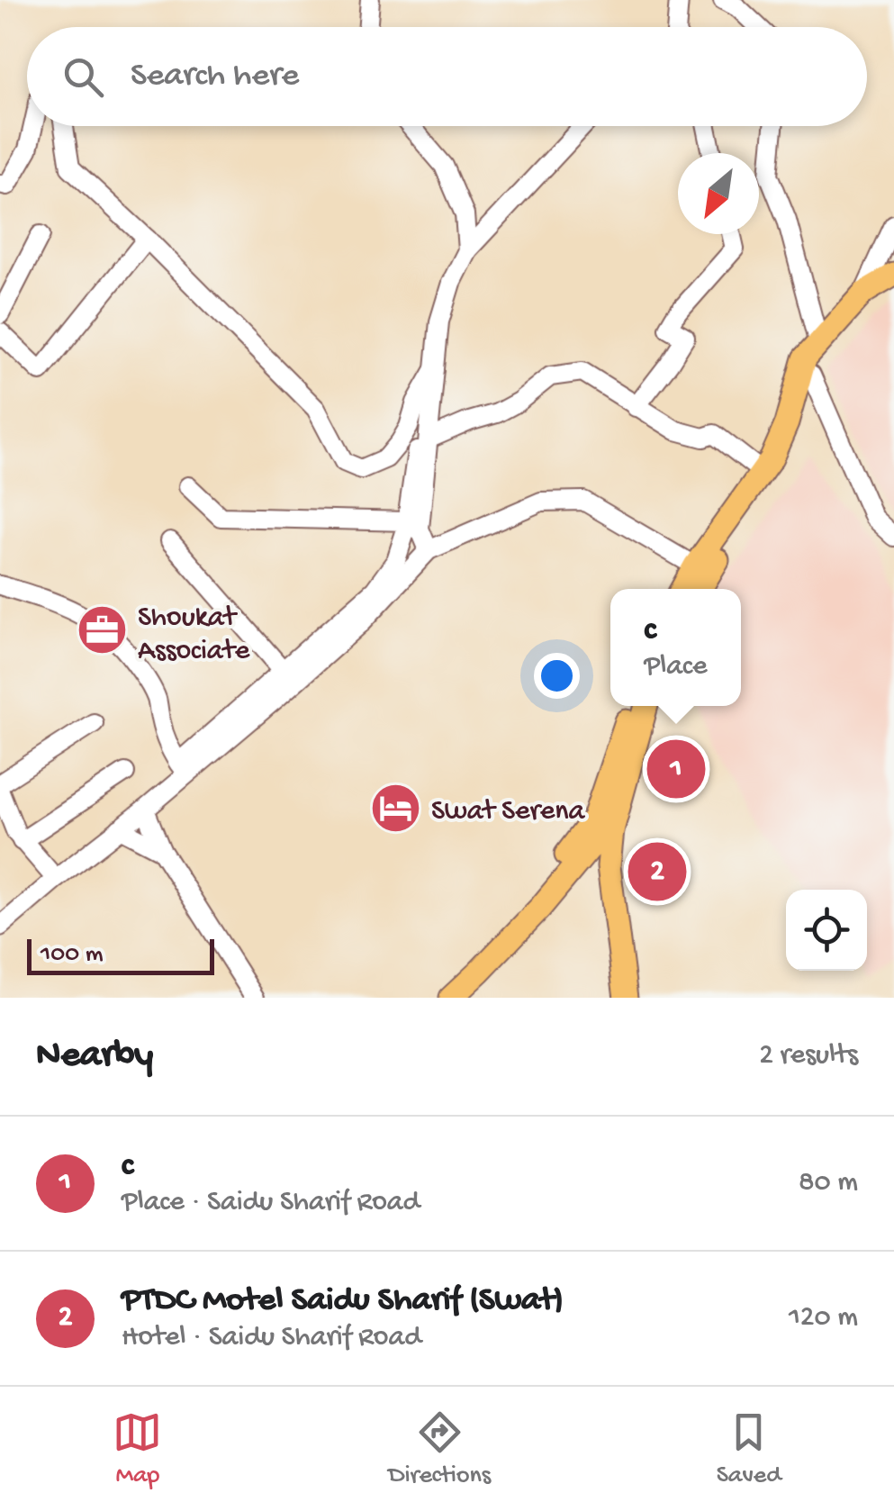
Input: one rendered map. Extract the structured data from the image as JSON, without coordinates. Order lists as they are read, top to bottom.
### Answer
{
  "places": {
    "office": ["Shoukat Associate"],
    "hotel": ["Swat Serena"]
  },
  "scale_bar": "100 m",
  "north": "bottom left",
  "page": {
    "search": "Search here",
    "popup": ["c", "Place"],
    "pins": ["1", "2"],
    "scale": "100 m",
    "heading": ["Nearby", "2 results"],
    "list": [
      {
        "mark": "1",
        "name": "c",
        "note": "Place · Saidu Sharif Road",
        "value": "80 m"
      },
      {
        "mark": "2",
        "name": "PTDC Motel Saidu Sharif (Swat)",
        "note": "Hotel · Saidu Sharif Road",
        "value": "120 m"
      }
    ],
    "nav": ["Map", "Directions", "Saved"]
  }
}
